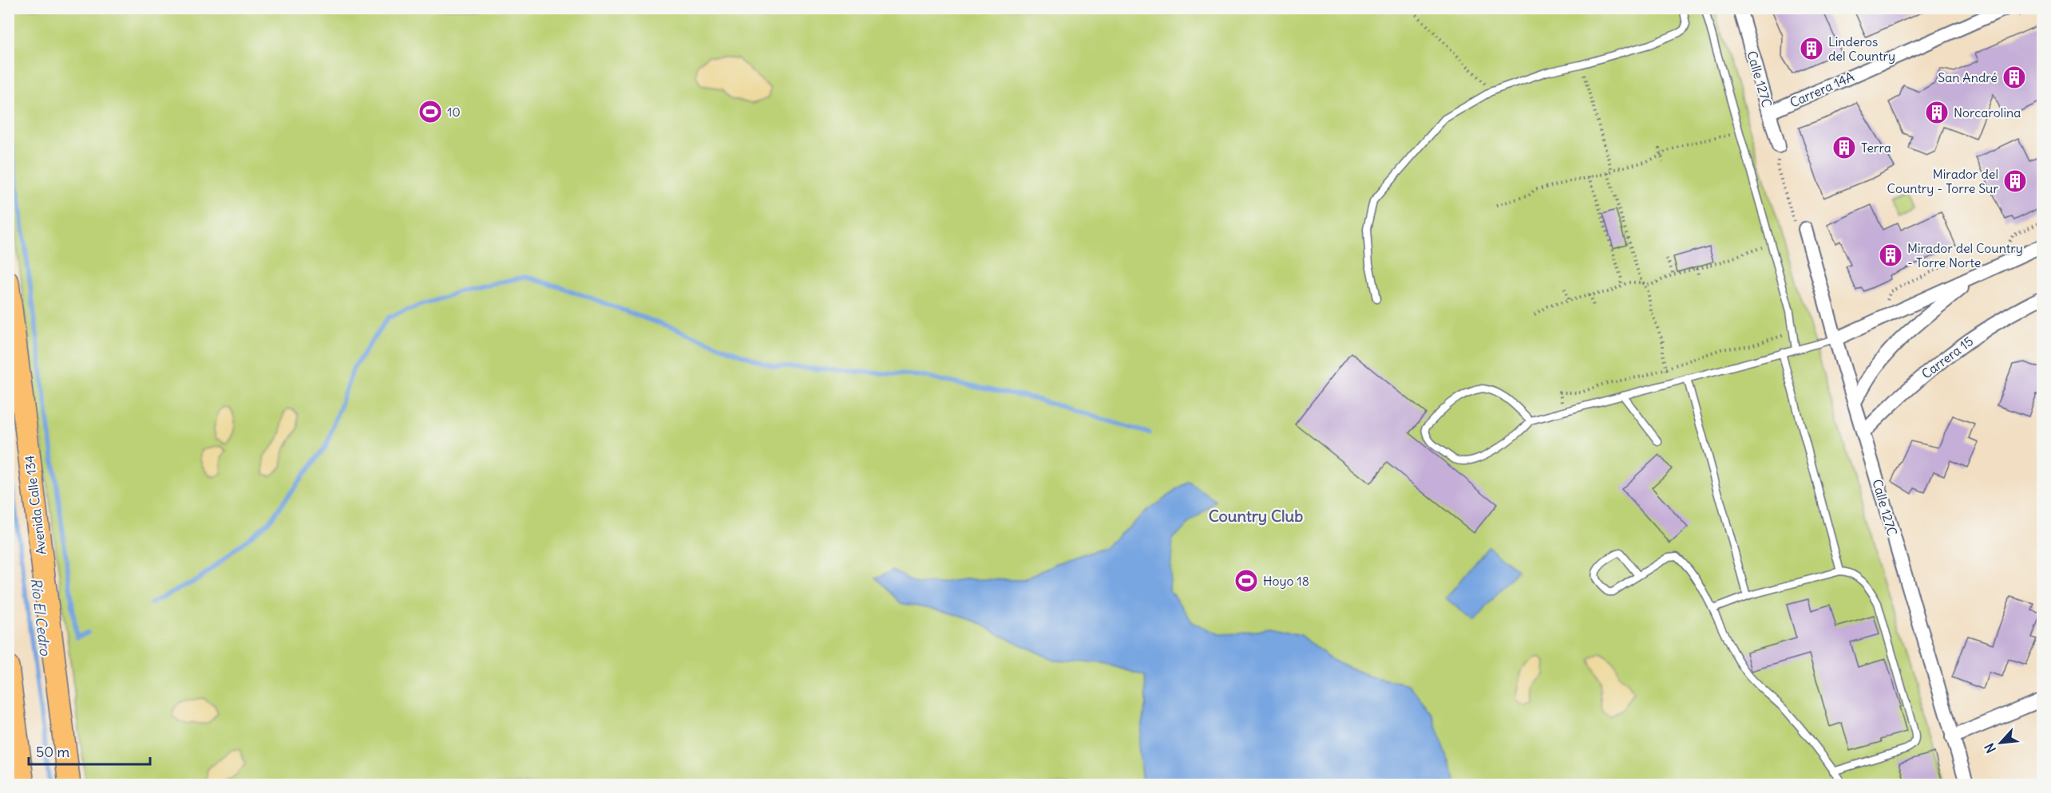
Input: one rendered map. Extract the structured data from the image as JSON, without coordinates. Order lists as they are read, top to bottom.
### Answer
{
  "streets": {
    "main road": ["Avenida Calle 134"],
    "street": ["Calle 127C", "Carrera 14A", "Carrera 15"]
  },
  "crossings": [
    ["Calle 127C", "Carrera 14A"],
    ["Calle 127C", "Carrera 15"]
  ],
  "districts": ["Country Club"],
  "water": ["Río El Cedro"],
  "places": {
    "building": [
      "Linderos del Country",
      "San André",
      "Norcarolina",
      "Terra",
      "Mirador del Country - Torre Sur",
      "Mirador del Country - Torre Norte"
    ],
    "sports": ["10", "Hoyo 18"]
  },
  "scale_bar": "50 m",
  "north": "bottom left"
}
